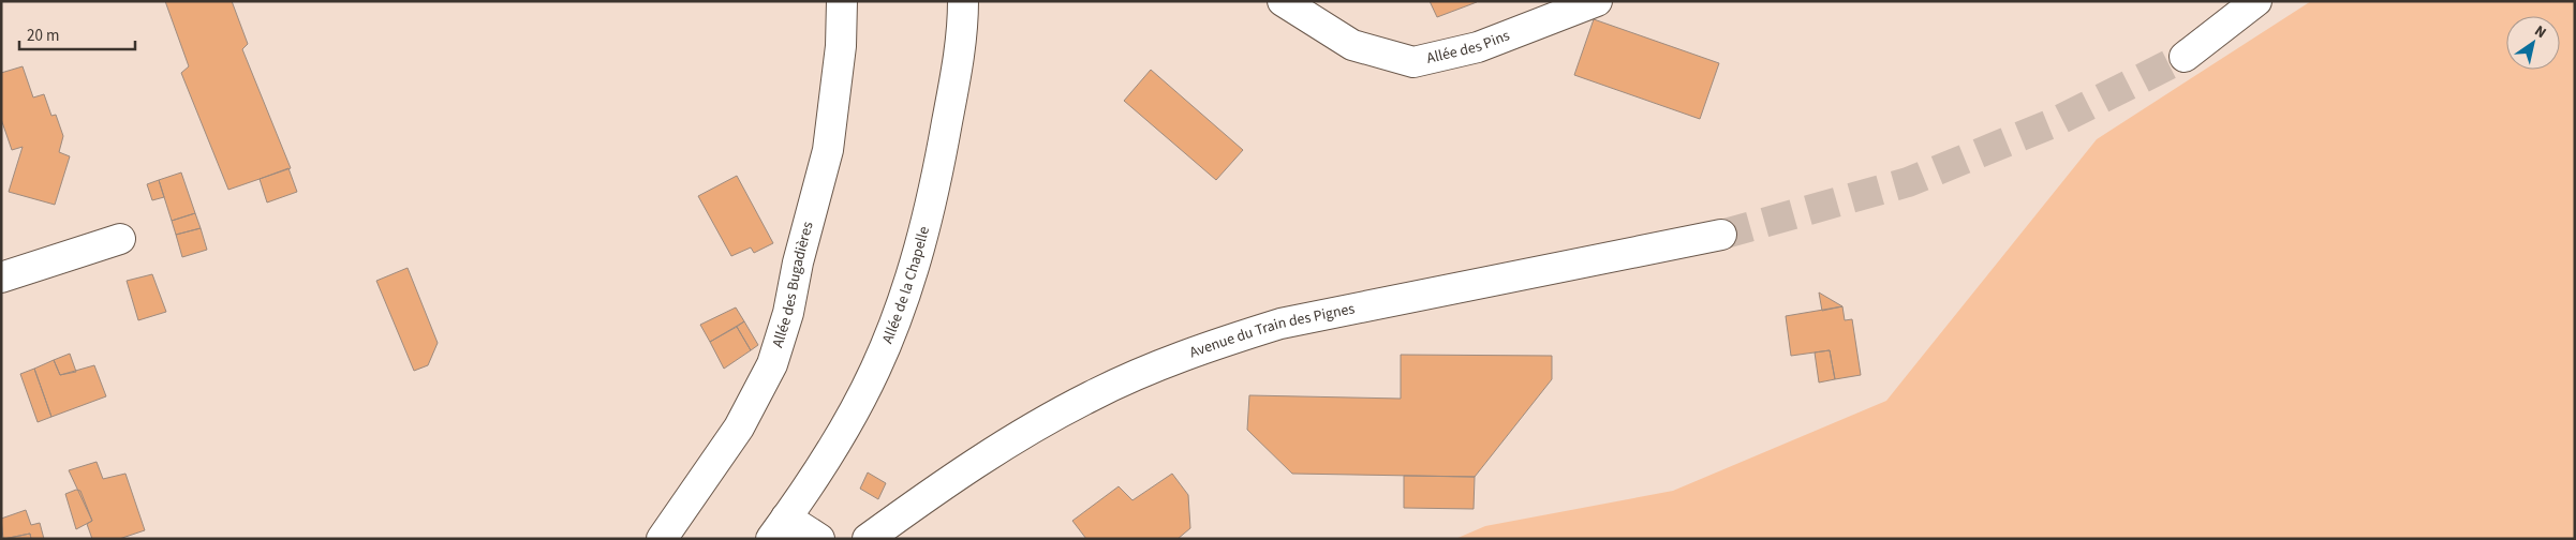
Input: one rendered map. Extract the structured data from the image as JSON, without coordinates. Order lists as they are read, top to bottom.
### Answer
{
  "streets": {
    "street": [
      "Allée des Pins",
      "Allée de la Chapelle",
      "Allée des Bugadières",
      "Avenue du Train des Pignes"
    ]
  },
  "scale_bar": "20 m",
  "north": "top right"
}
